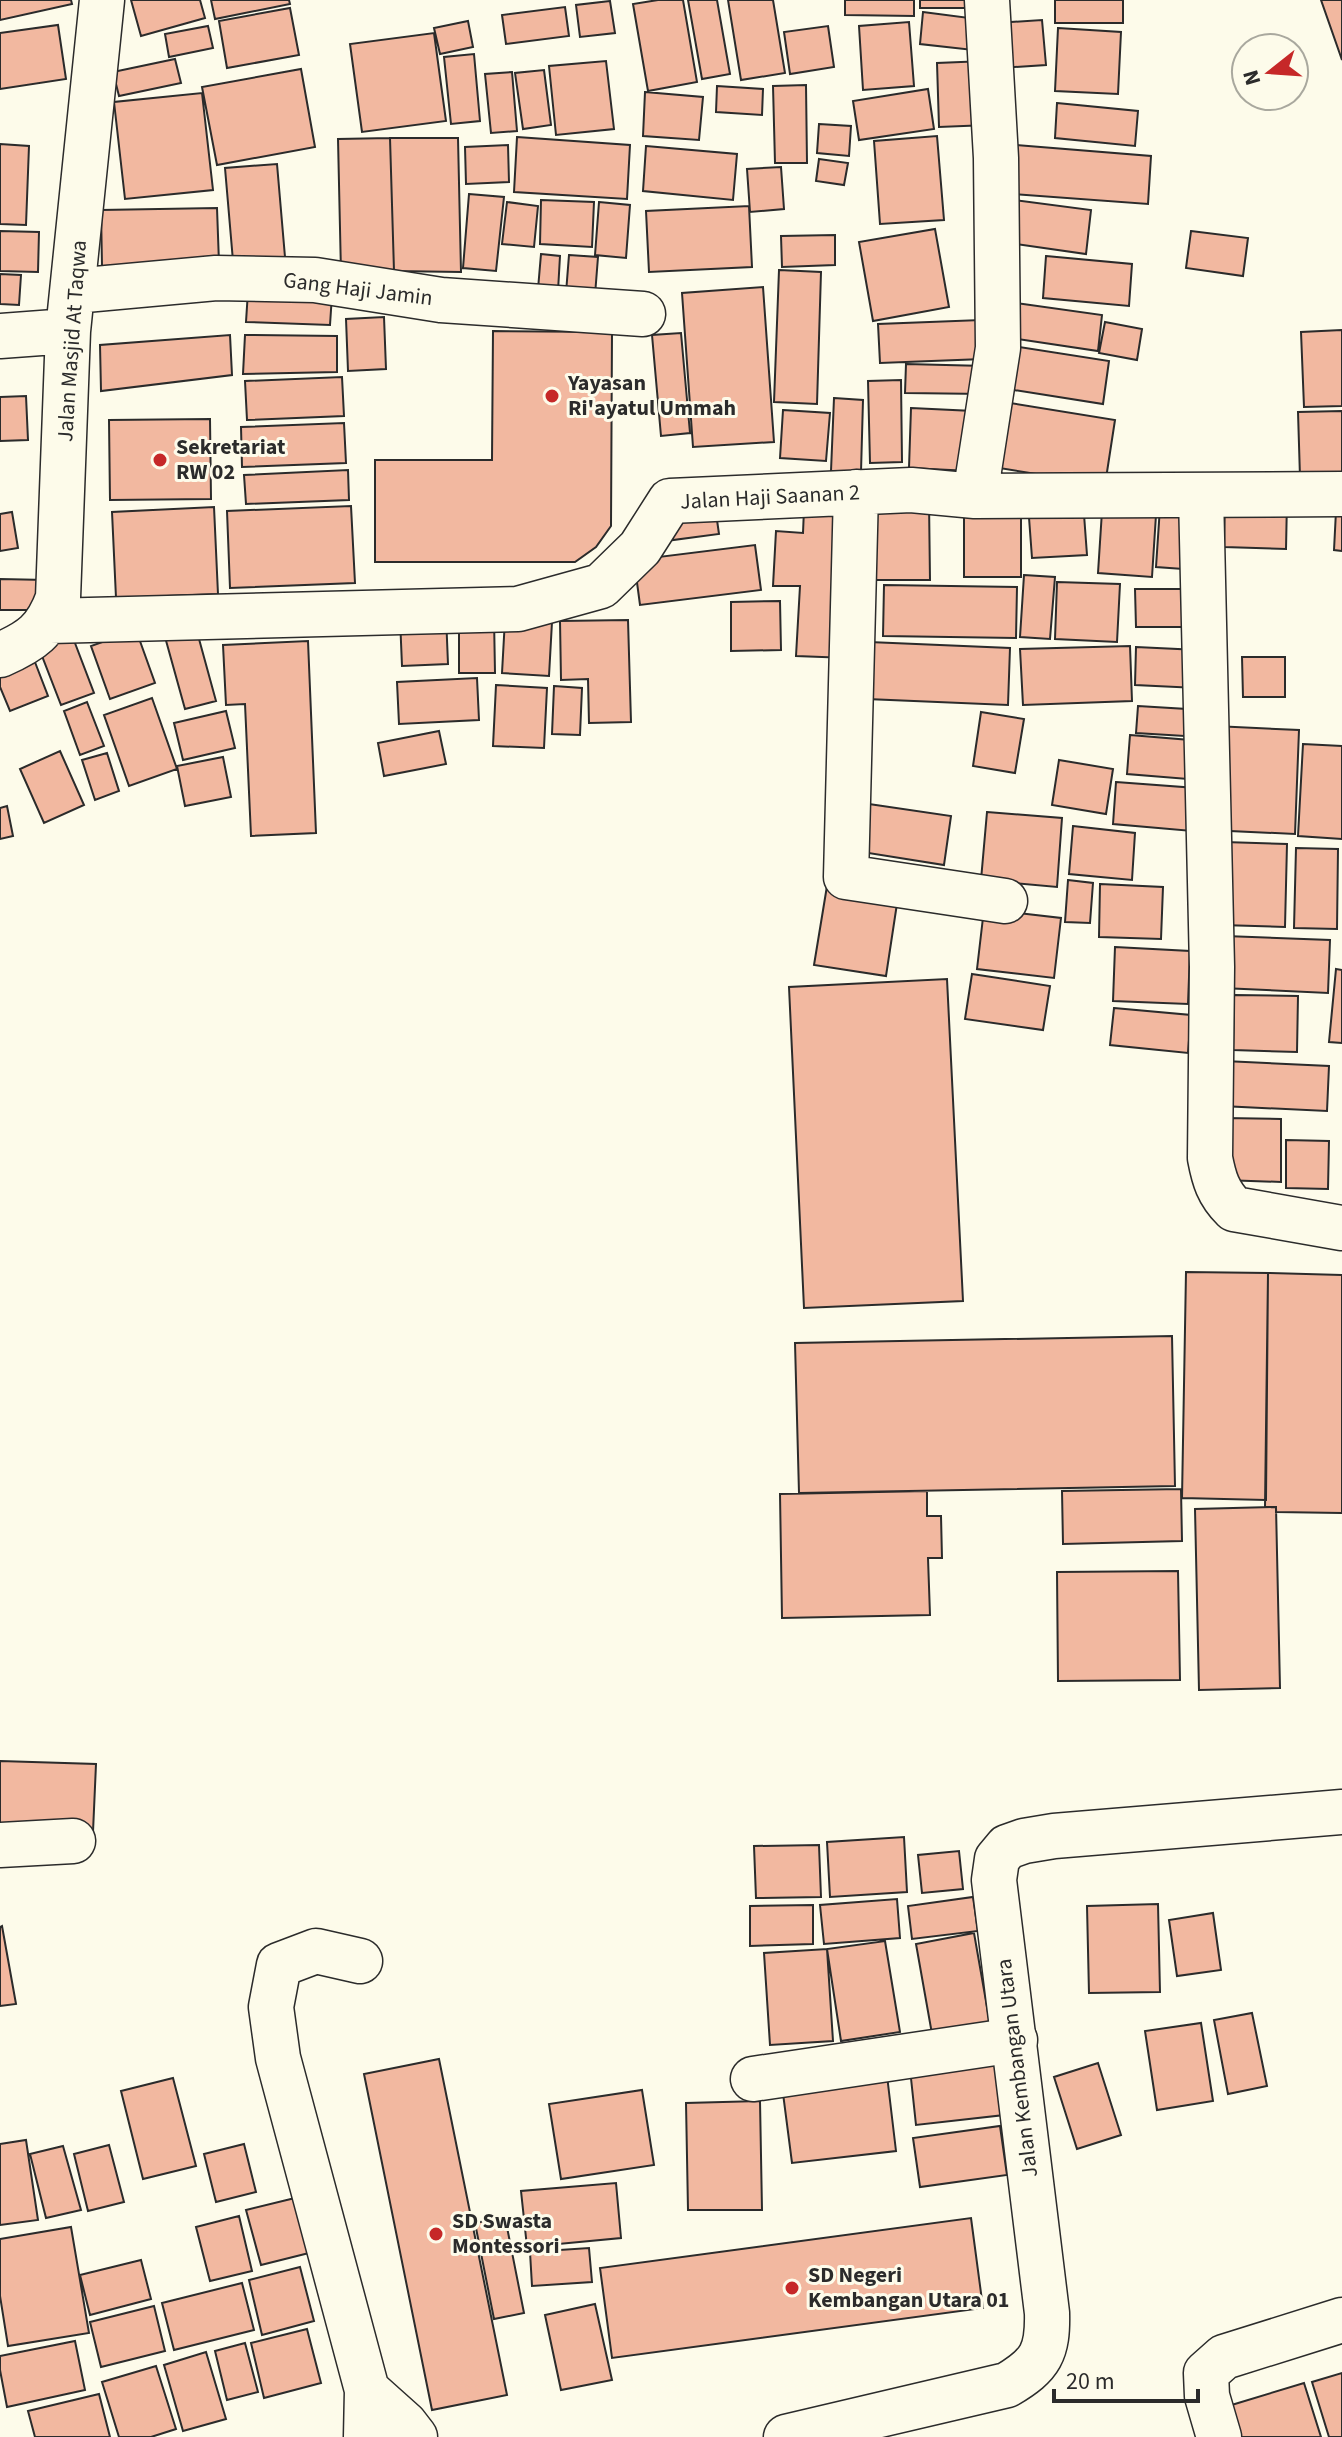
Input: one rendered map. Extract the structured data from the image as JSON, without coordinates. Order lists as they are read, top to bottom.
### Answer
{
  "streets": {
    "street": [
      "Gang Haji Jamin",
      "Jalan Masjid At Taqwa",
      "Jalan Haji Saanan 2",
      "Jalan Kembangan Utara"
    ]
  },
  "crossings": [
    ["Gang Haji Jamin", "Jalan Masjid At Taqwa"],
    ["Jalan Masjid At Taqwa", "Jalan Haji Saanan 2"]
  ],
  "places": [
    "Yayasan Ri'ayatul Ummah",
    "Sekretariat RW 02",
    "SD Swasta Montessori",
    "SD Negeri Kembangan Utara 01"
  ],
  "scale_bar": "20 m",
  "north": "left"
}
